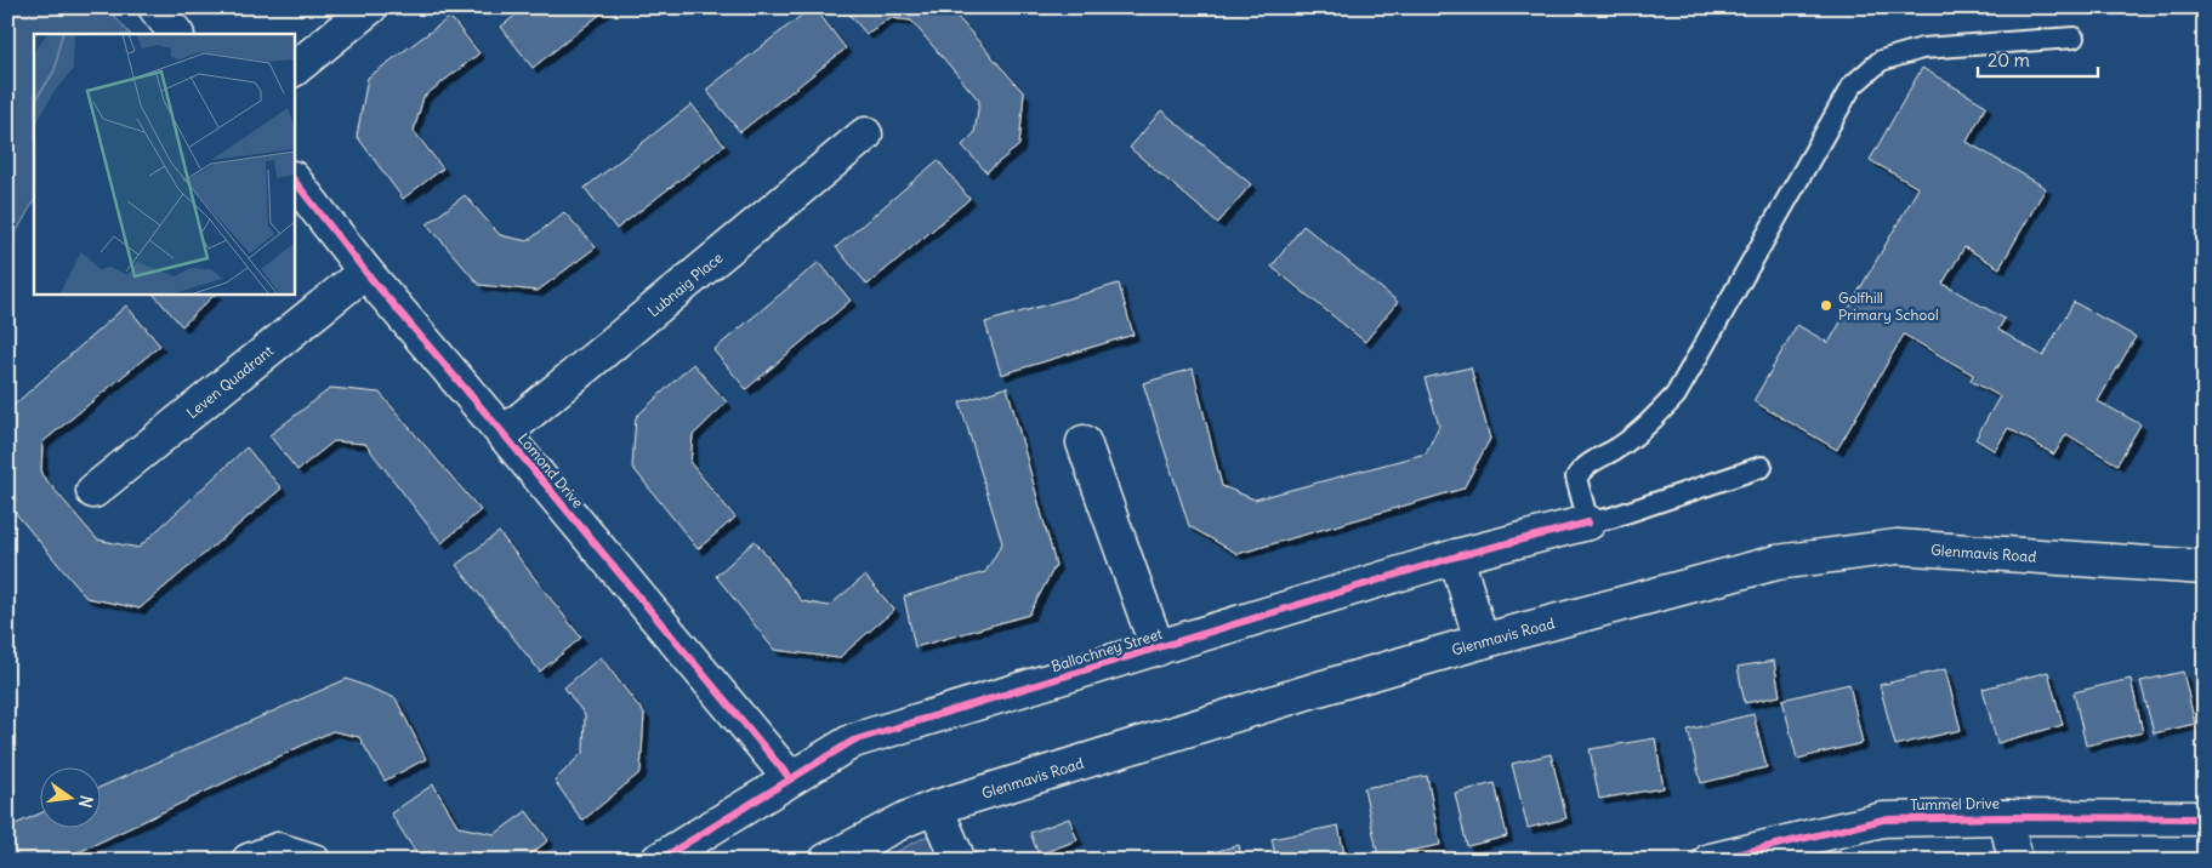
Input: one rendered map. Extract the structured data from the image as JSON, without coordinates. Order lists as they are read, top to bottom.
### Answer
{
  "streets": {
    "street": [
      "Lubnaig Place",
      "Leven Quadrant",
      "Lomond Drive",
      "Glenmavis Road",
      "Ballochney Street",
      "Tummel Drive"
    ]
  },
  "crossings": [
    ["Lubnaig Place", "Lomond Drive"],
    ["Leven Quadrant", "Lomond Drive"],
    ["Lomond Drive", "Ballochney Street"]
  ],
  "places": ["Golfhill Primary School"],
  "scale_bar": "20 m",
  "north": "right"
}
